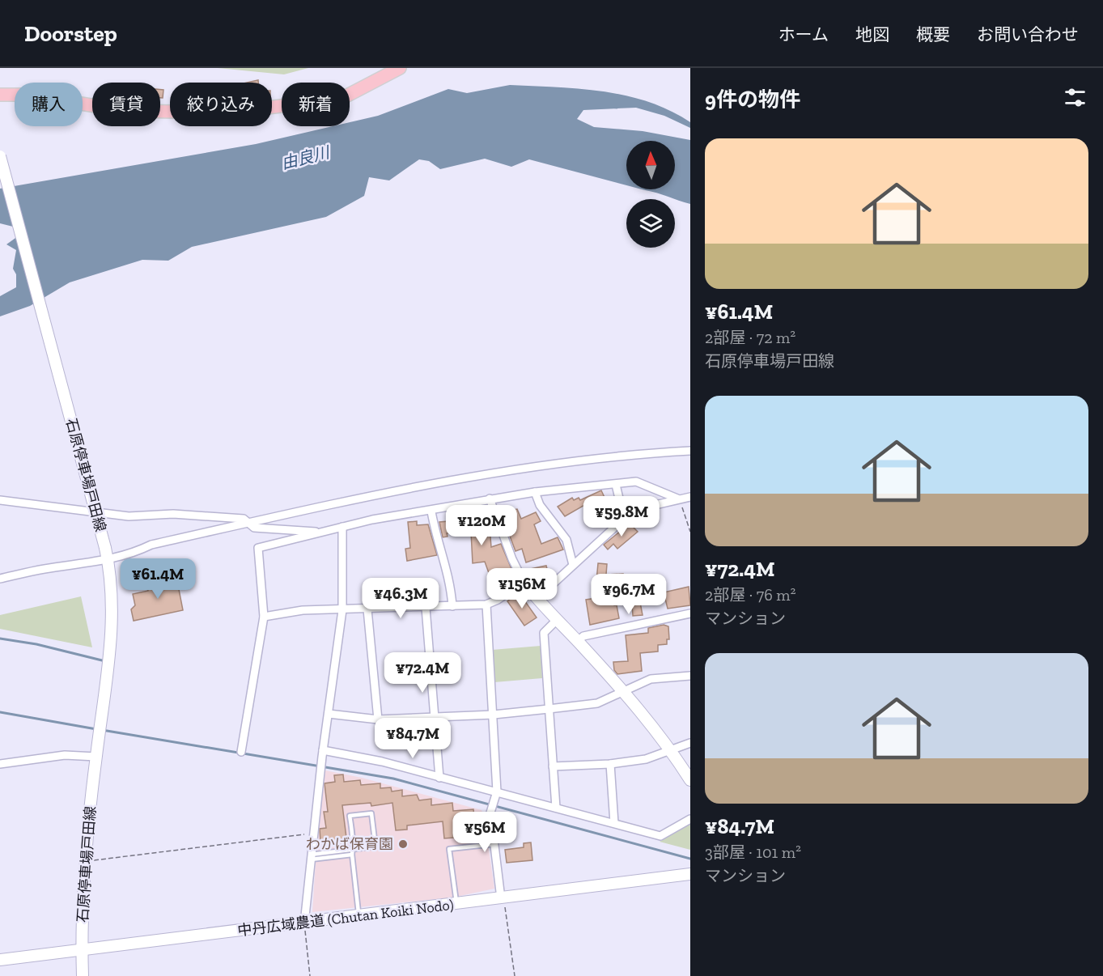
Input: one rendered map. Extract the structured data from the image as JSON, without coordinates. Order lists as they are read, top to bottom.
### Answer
{
  "streets": {
    "street": ["石原停車場戸田線", "中丹広域農道 (Chutan Koiki Nodo)"]
  },
  "crossings": [
    ["石原停車場戸田線", "中丹広域農道 (Chutan Koiki Nodo)"]
  ],
  "water": ["由良川"],
  "places": ["わかば保育園"],
  "north": "top",
  "page": {
    "header": "Doorstep",
    "nav": [
      "ホーム",
      "地図",
      "概要",
      "お問い合わせ"
    ],
    "heading": "9件の物件",
    "chip": [
      "購入",
      "賃貸",
      "絞り込み",
      "新着"
    ],
    "list": [
      {
        "name": "¥61.4M",
        "note": "2部屋 · 72 m² · 石原停車場戸田線"
      },
      {
        "name": "¥72.4M",
        "note": "2部屋 · 76 m² · マンション"
      },
      {
        "name": "¥84.7M",
        "note": "3部屋 · 101 m² · マンション"
      }
    ],
    "price": [
      "¥59.8M",
      "¥120M",
      "¥61.4M",
      "¥156M",
      "¥96.7M",
      "¥46.3M",
      "¥72.4M",
      "¥84.7M",
      "¥56M"
    ]
  }
}
